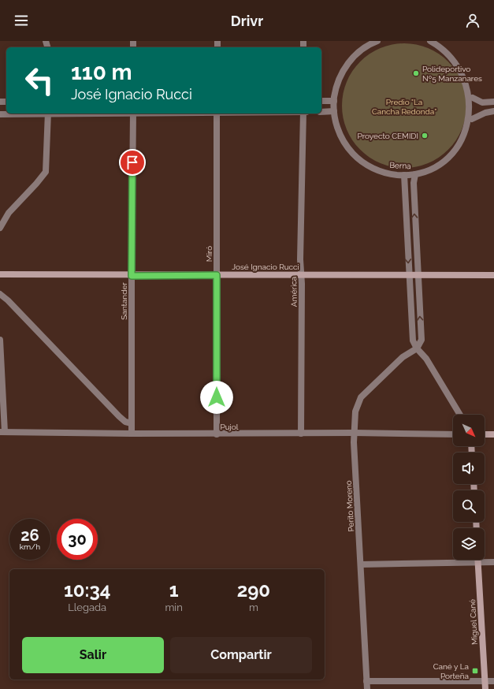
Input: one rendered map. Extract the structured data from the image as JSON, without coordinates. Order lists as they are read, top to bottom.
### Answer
{
  "streets": {
    "street": [
      "Berna",
      "Miró",
      "José Ignacio Rucci",
      "América",
      "Santander",
      "Pujol",
      "Perito Moreno",
      "Miguel Cané"
    ]
  },
  "crossings": [
    ["Miró", "José Ignacio Rucci"],
    ["Miró", "Pujol"],
    ["José Ignacio Rucci", "América"],
    ["José Ignacio Rucci", "Santander"],
    ["América", "Pujol"],
    ["Santander", "Pujol"],
    ["Pujol", "Perito Moreno"]
  ],
  "parks": ["Predio \"La Cancha Redonda\""],
  "places": {
    "other": ["Polideportivo Nº5 Manzanares", "Proyecto CEMIDI"],
    "transit": ["Cané y La Porteña"]
  },
  "north": "bottom right",
  "page": {
    "header": "Drivr",
    "turn": ["110 m", "José Ignacio Rucci"],
    "speed": "26 km/h",
    "limit": "30",
    "eta": [
      "10:34",
      "Llegada",
      "1",
      "min",
      "290",
      "m"
    ],
    "buttons": ["Salir", "Compartir"]
  }
}
